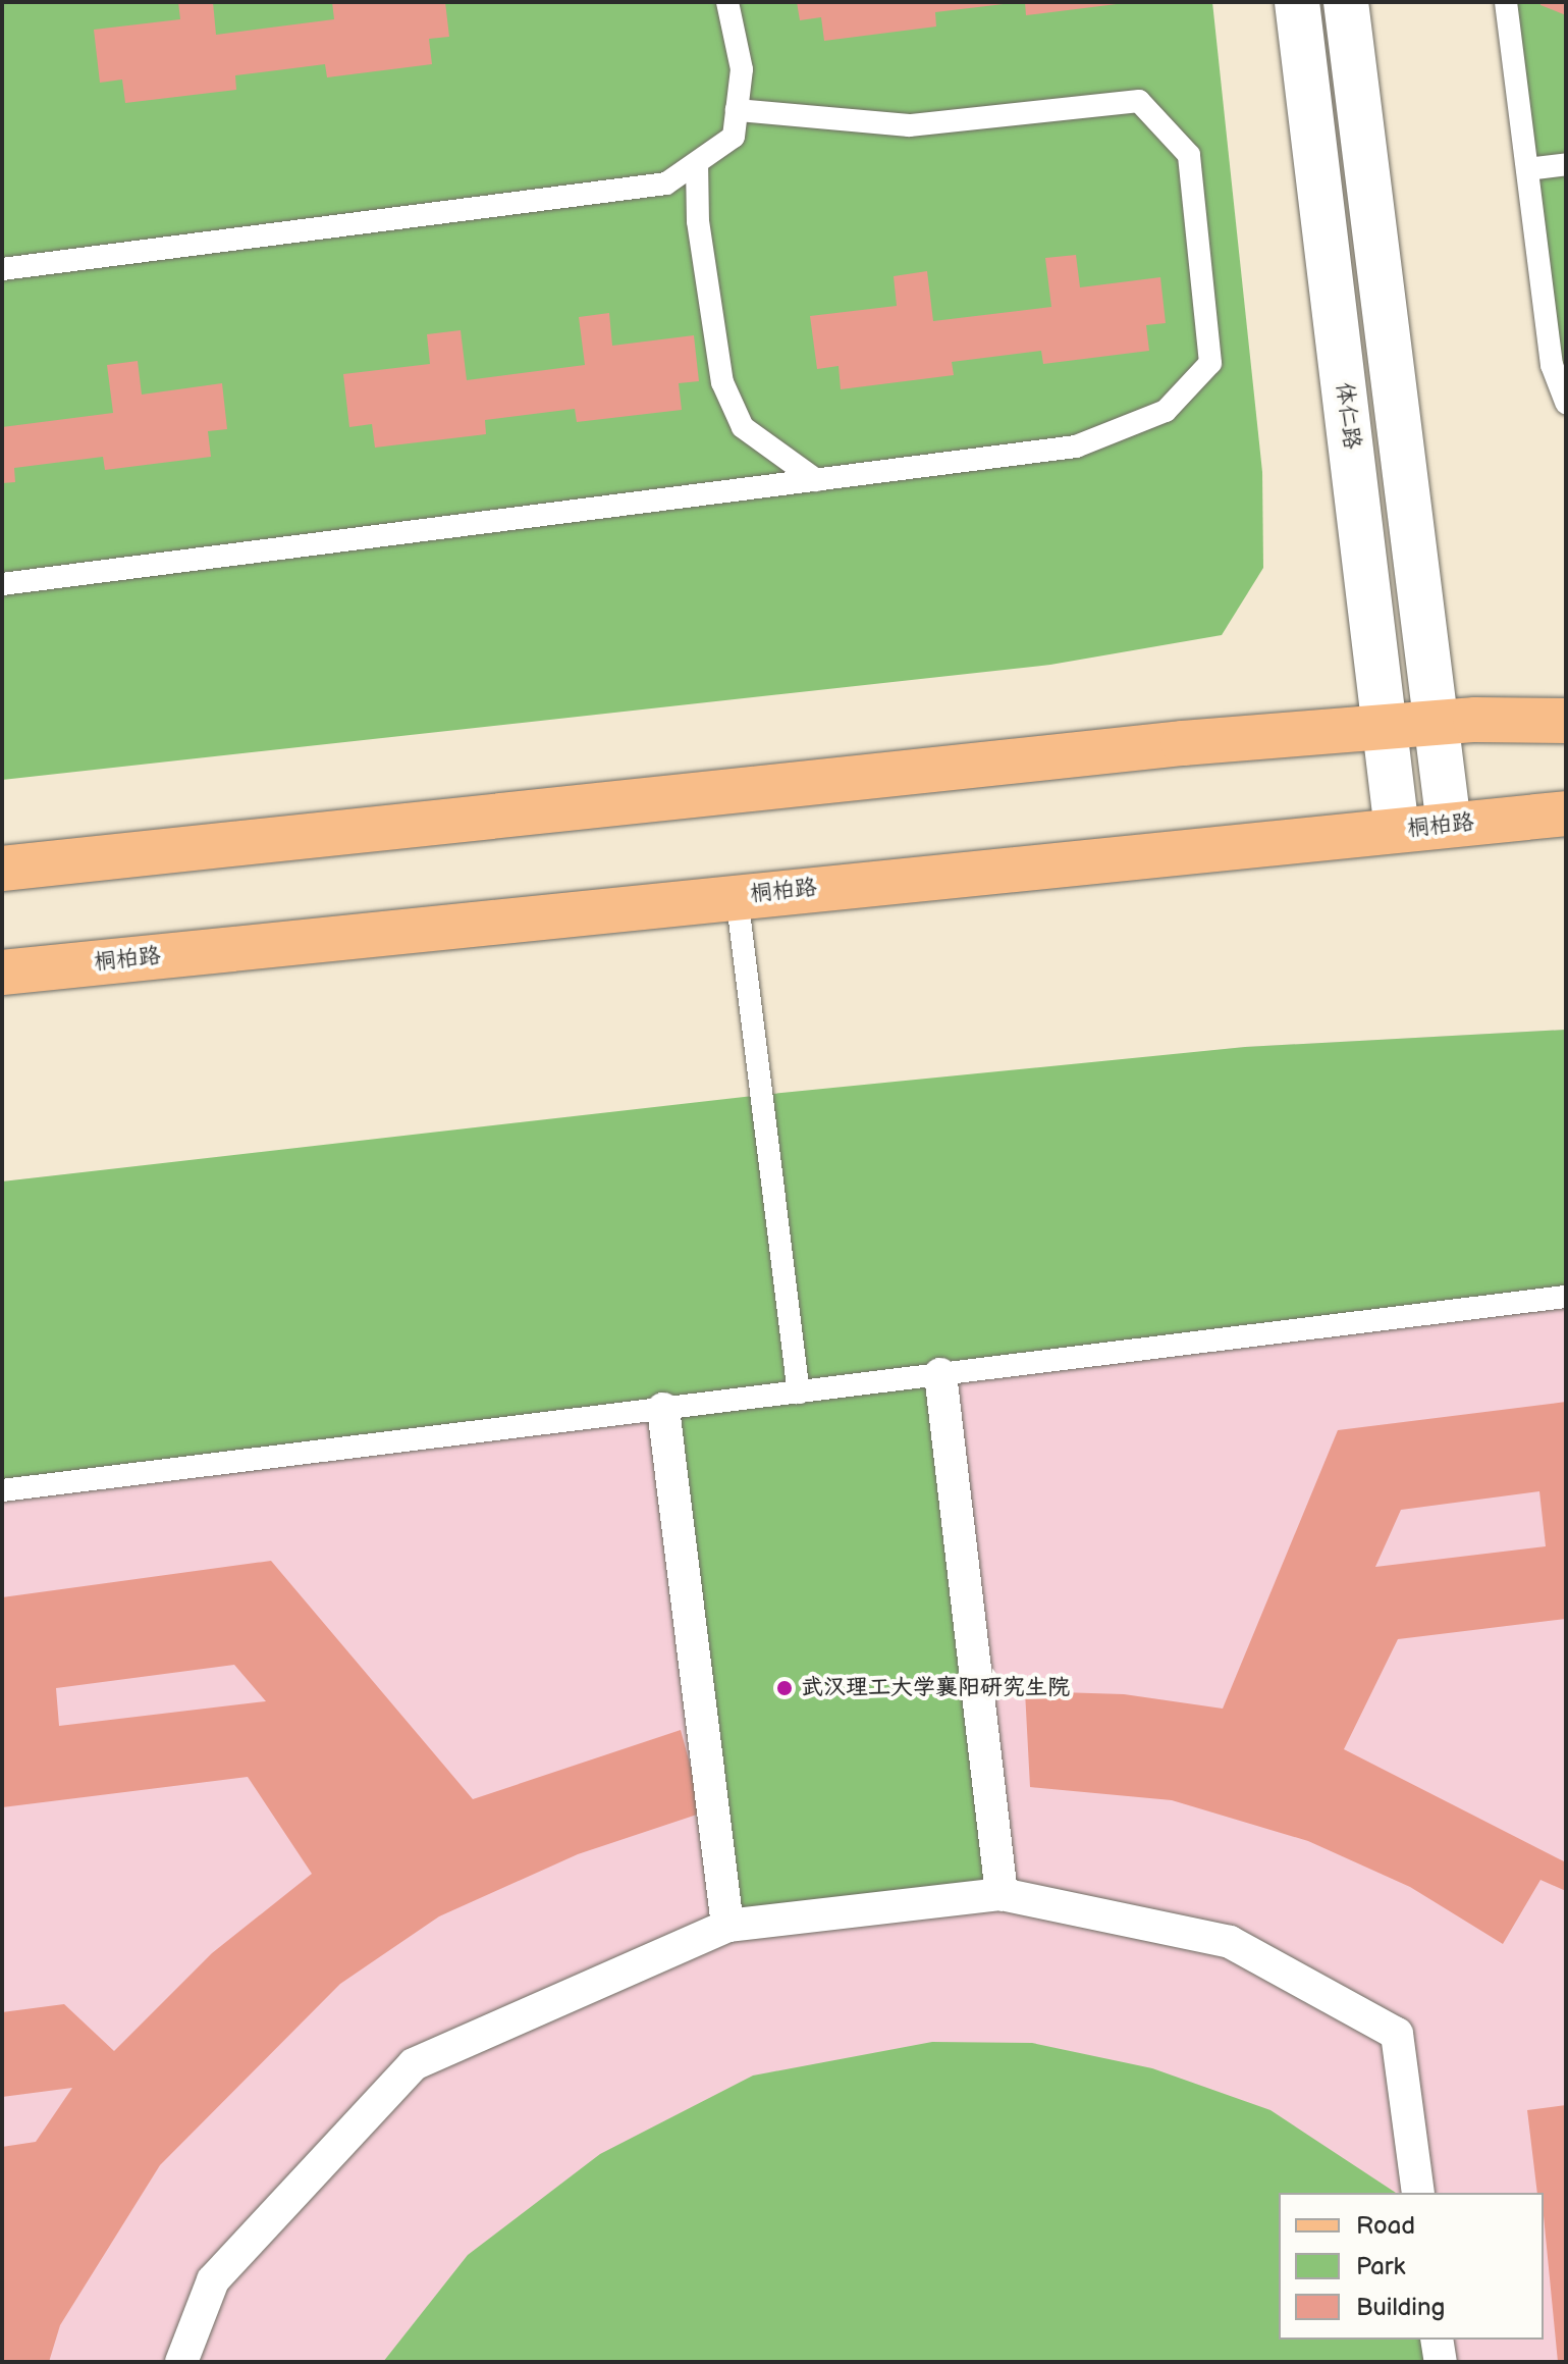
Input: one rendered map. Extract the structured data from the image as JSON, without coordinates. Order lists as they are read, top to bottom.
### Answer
{
  "streets": {
    "main road": ["桐柏路"],
    "street": ["体仁路"]
  },
  "crossings": [
    ["体仁路", "桐柏路"]
  ],
  "places": ["武汉理工大学襄阳研究生院"],
  "legend": ["Road", "Park", "Building"]
}
